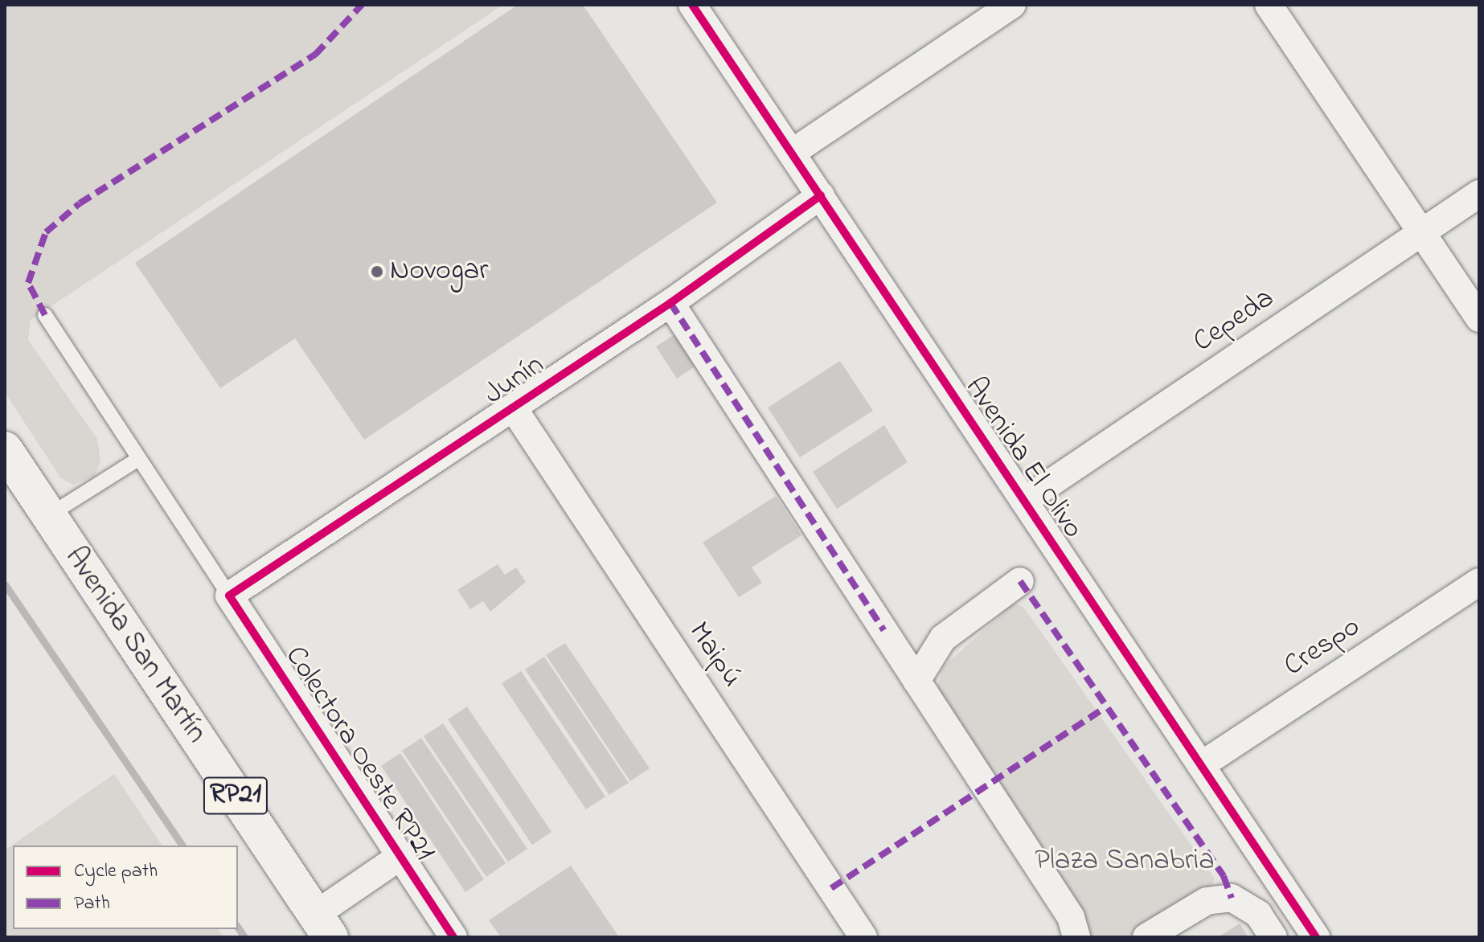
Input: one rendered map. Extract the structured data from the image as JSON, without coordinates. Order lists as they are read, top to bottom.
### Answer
{
  "streets": {
    "main road": ["Avenida San Martín", "RP21"],
    "street": [
      "Cepeda",
      "Junín",
      "Avenida El Olivo",
      "Crespo",
      "Maipú",
      "Colectora Oeste RP21"
    ]
  },
  "crossings": [
    ["Cepeda", "Avenida El Olivo"],
    ["Junín", "Avenida El Olivo"],
    ["Junín", "Maipú"],
    ["Junín", "Colectora Oeste RP21"],
    ["Avenida El Olivo", "Crespo"]
  ],
  "parks": ["Plaza Sanabria"],
  "places": ["Novogar"],
  "legend": ["Cycle path", "Path"]
}
